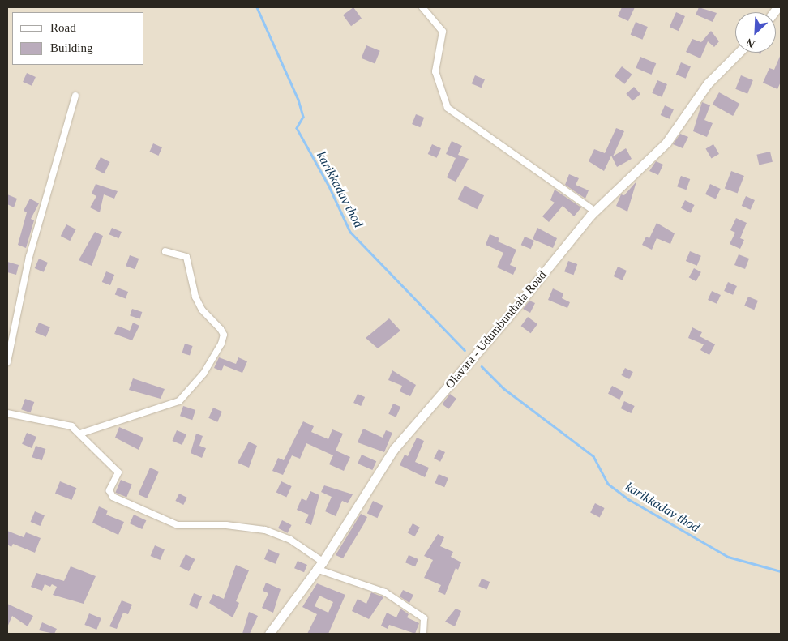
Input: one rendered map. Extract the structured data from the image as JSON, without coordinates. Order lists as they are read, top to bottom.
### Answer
{
  "streets": {
    "main road": ["Olavara - Udumbunthala Road"]
  },
  "water": ["karikkadav thod"],
  "legend": ["Road", "Building"],
  "north": "bottom left"
}
